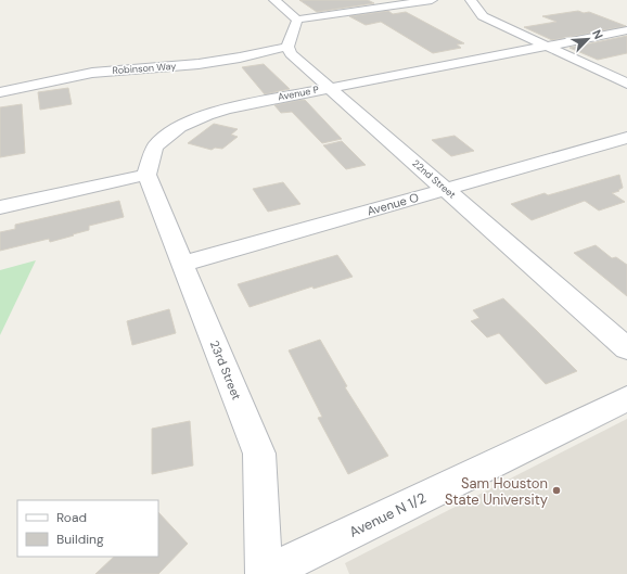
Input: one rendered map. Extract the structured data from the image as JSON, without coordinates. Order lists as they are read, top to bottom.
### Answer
{
  "streets": {
    "street": [
      "Robinson Way",
      "Avenue P",
      "22nd Street",
      "Avenue O",
      "23rd Street",
      "Avenue N 1/2"
    ]
  },
  "crossings": [
    ["Robinson Way", "22nd Street"],
    ["Avenue P", "22nd Street"],
    ["Avenue P", "23rd Street"],
    ["22nd Street", "Avenue O"],
    ["Avenue O", "23rd Street"],
    ["23rd Street", "Avenue N 1/2"]
  ],
  "places": ["Sam Houston State University"],
  "legend": ["Road", "Building"],
  "north": "top right"
}
